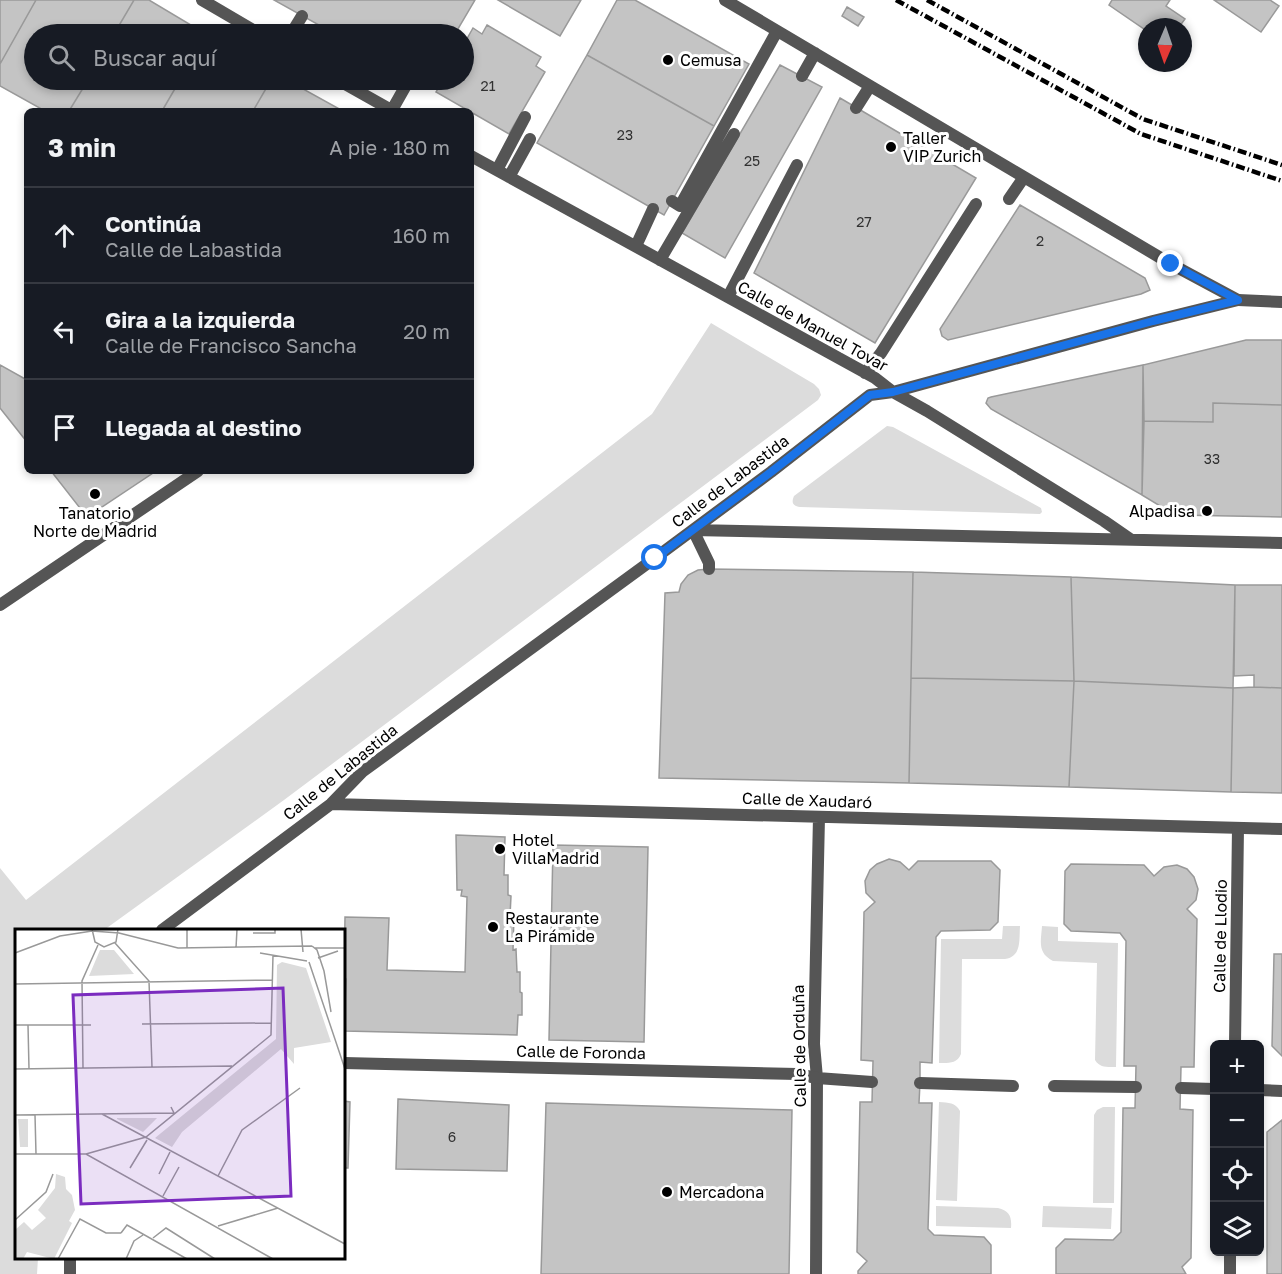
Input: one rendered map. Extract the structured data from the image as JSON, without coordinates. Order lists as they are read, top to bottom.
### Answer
{
  "streets": {
    "street": [
      "Calle de Manuel Tovar",
      "Calle de Labastida",
      "Calle de Xaudaró",
      "Calle de Llodio",
      "Calle de Orduña",
      "Calle de Foronda"
    ]
  },
  "crossings": [
    ["Calle de Manuel Tovar", "Calle de Labastida"],
    ["Calle de Labastida", "Calle de Xaudaró"],
    ["Calle de Xaudaró", "Calle de Llodio"],
    ["Calle de Xaudaró", "Calle de Orduña"],
    ["Calle de Orduña", "Calle de Foronda"]
  ],
  "places": [
    "Cemusa",
    "Taller VIP Zurich",
    "Tanatorio Norte de Madrid",
    "Alpadisa",
    "Hotel VillaMadrid",
    "Restaurante La Pirámide",
    "Mercadona"
  ],
  "house_numbers": [
    "21",
    "23",
    "25",
    "27",
    "2",
    "33",
    "6"
  ],
  "north": "bottom",
  "page": {
    "search": "Buscar aquí",
    "heading": ["3 min", "A pie · 180 m"],
    "list": [
      ["Continúa", "Calle de Labastida", "160 m"],
      ["Gira a la izquierda", "Calle de Francisco Sancha", "20 m"],
      "Llegada al destino"
    ],
    "map_buttons": ["+", "−"]
  }
}
